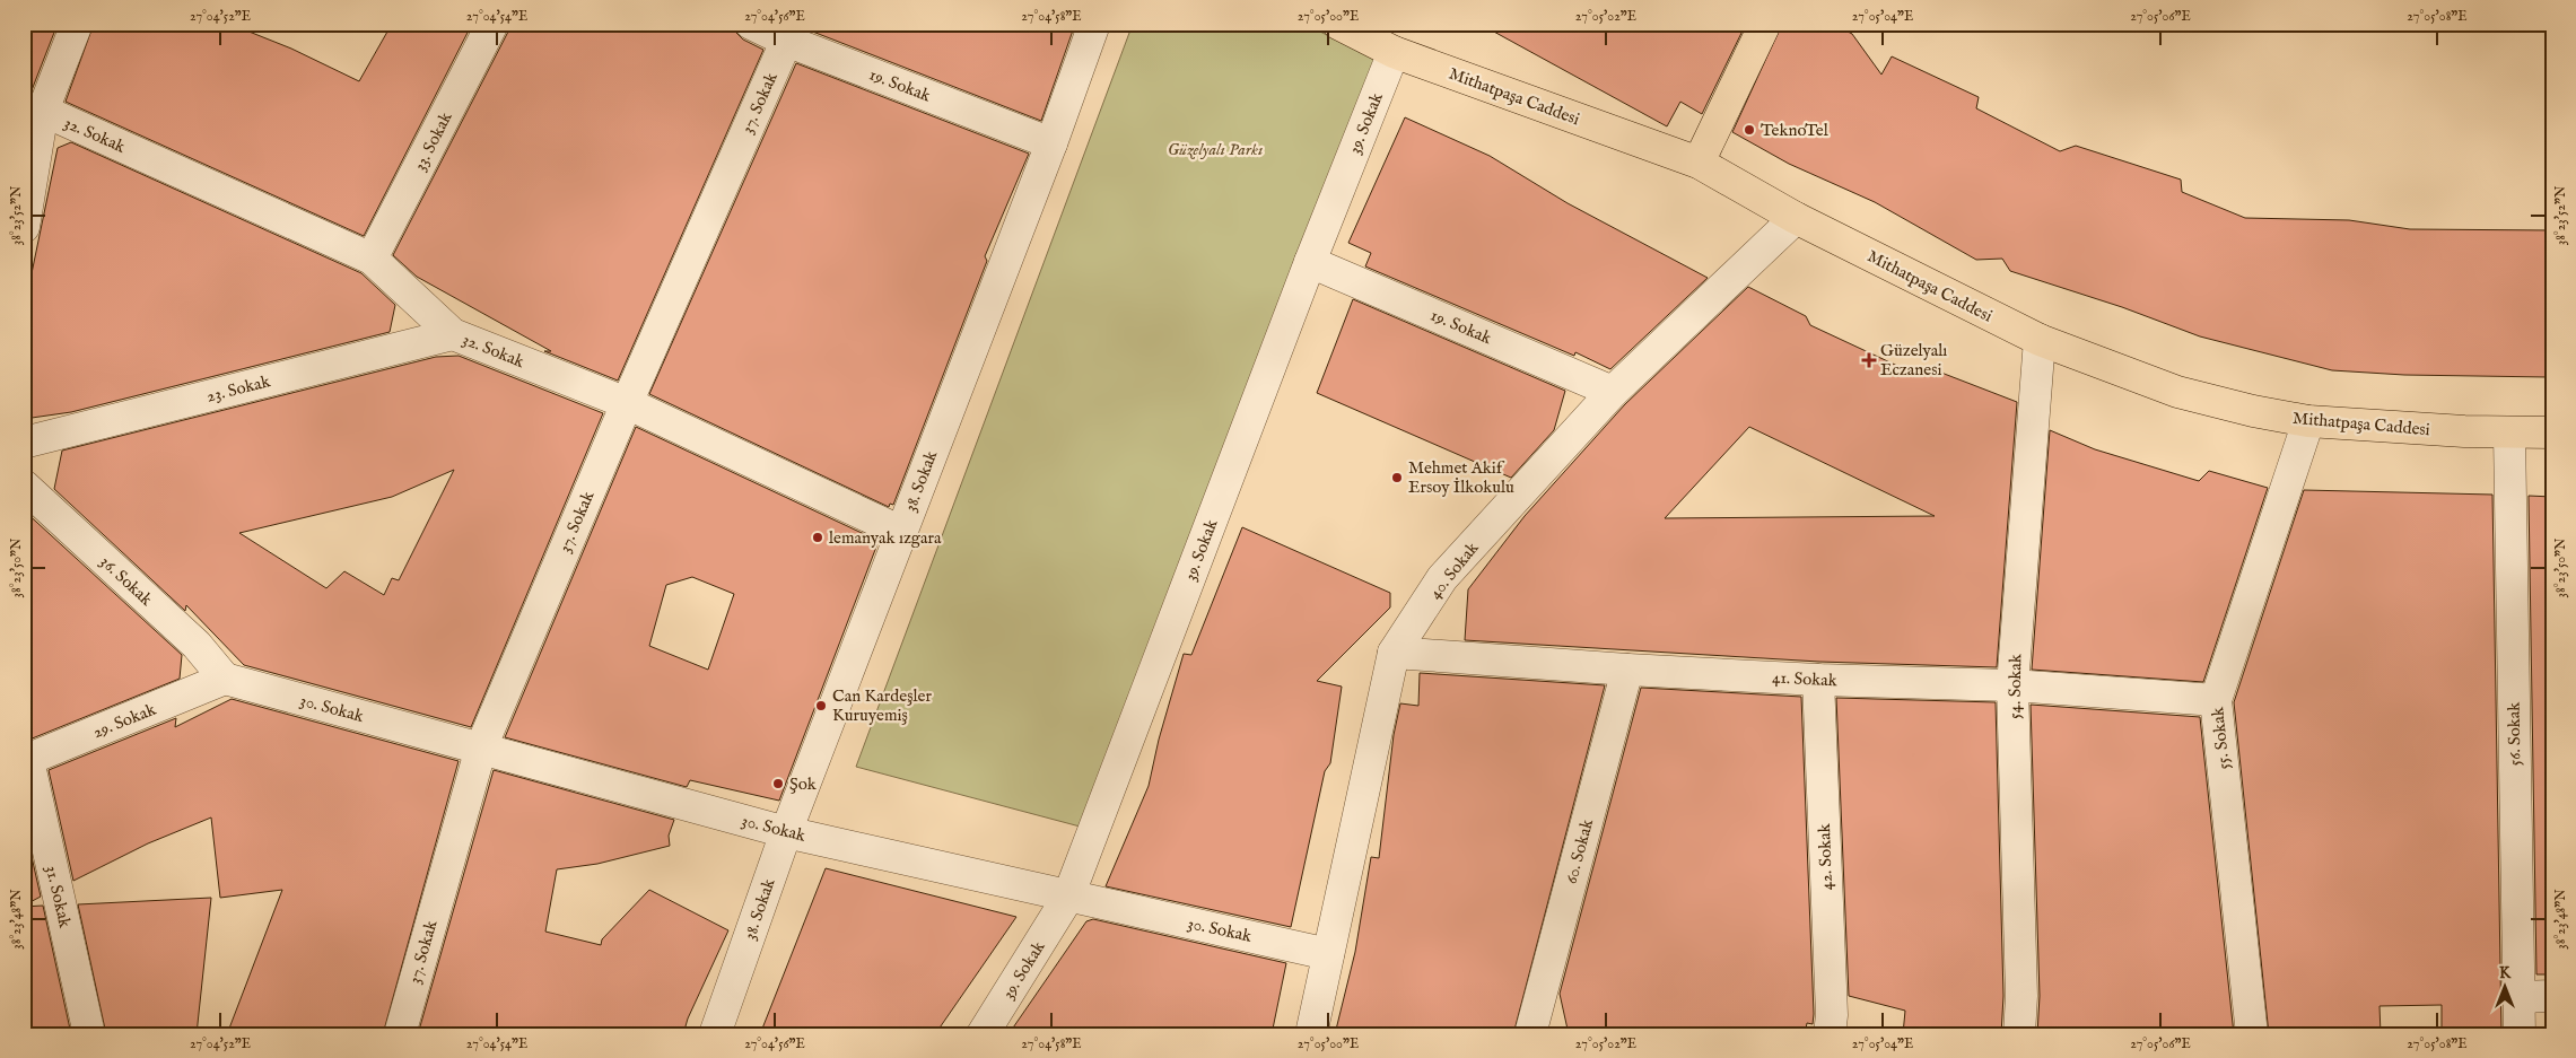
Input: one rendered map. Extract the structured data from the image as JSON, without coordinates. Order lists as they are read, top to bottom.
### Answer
{
  "streets": {
    "main road": ["Mithatpaşa Caddesi"],
    "street": [
      "19. Sokak",
      "37. Sokak",
      "39. Sokak",
      "32. Sokak",
      "33. Sokak",
      "23. Sokak",
      "38. Sokak",
      "40. Sokak",
      "36. Sokak",
      "41. Sokak",
      "54. Sokak",
      "30. Sokak",
      "29. Sokak",
      "56. Sokak",
      "55. Sokak",
      "60. Sokak",
      "42. Sokak",
      "31. Sokak"
    ]
  },
  "crossings": [
    ["19. Sokak", "37. Sokak"],
    ["19. Sokak", "39. Sokak"],
    ["19. Sokak", "38. Sokak"],
    ["19. Sokak", "40. Sokak"],
    ["Mithatpaşa Caddesi", "39. Sokak"],
    ["Mithatpaşa Caddesi", "40. Sokak"],
    ["Mithatpaşa Caddesi", "54. Sokak"],
    ["Mithatpaşa Caddesi", "56. Sokak"],
    ["Mithatpaşa Caddesi", "55. Sokak"],
    ["37. Sokak", "32. Sokak"],
    ["37. Sokak", "30. Sokak"],
    ["39. Sokak", "30. Sokak"],
    ["32. Sokak", "33. Sokak"],
    ["32. Sokak", "23. Sokak"],
    ["32. Sokak", "38. Sokak"],
    ["38. Sokak", "30. Sokak"],
    ["40. Sokak", "41. Sokak"],
    ["40. Sokak", "30. Sokak"],
    ["36. Sokak", "30. Sokak"],
    ["36. Sokak", "29. Sokak"],
    ["41. Sokak", "54. Sokak"],
    ["41. Sokak", "55. Sokak"],
    ["41. Sokak", "60. Sokak"],
    ["41. Sokak", "42. Sokak"],
    ["30. Sokak", "29. Sokak"],
    ["29. Sokak", "31. Sokak"]
  ],
  "parks": ["Güzelyalı Parkı"],
  "places": {
    "other": [
      "TeknoTel",
      "Mehmet Akif Ersoy İlkokulu",
      "lemanyak ızgara",
      "Can Kardeşler Kuruyemiş",
      "Şok"
    ],
    "health": ["Güzelyalı Eczanesi"]
  },
  "north": "top",
  "coordinates": [
    "27°04'52\"E",
    "27°04'54\"E",
    "27°04'56\"E",
    "27°04'58\"E",
    "27°05'00\"E",
    "27°05'02\"E",
    "27°05'04\"E",
    "27°05'06\"E",
    "27°05'08\"E",
    "38°23'52\"N",
    "38°23'50\"N",
    "38°23'48\"N"
  ]
}
